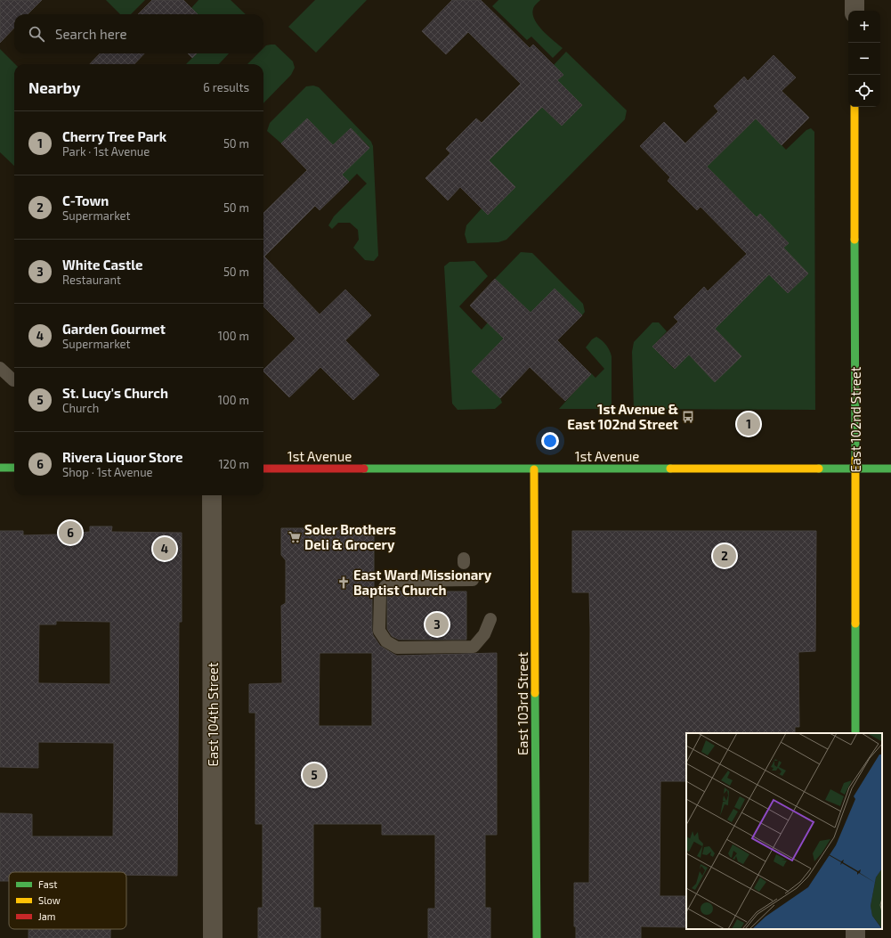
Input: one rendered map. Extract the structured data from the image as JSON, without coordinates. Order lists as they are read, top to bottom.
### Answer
{
  "streets": {
    "street": [
      "East 102nd Street",
      "1st Avenue",
      "East 103rd Street",
      "East 104th Street"
    ]
  },
  "crossings": [
    ["East 102nd Street", "1st Avenue"],
    ["1st Avenue", "East 103rd Street"]
  ],
  "places": {
    "bus stop": ["1st Avenue & East 102nd Street"],
    "supermarket": ["Soler Brothers Deli & Grocery"],
    "church": ["East Ward Missionary Baptist Church"]
  },
  "legend": ["Fast", "Slow", "Jam"],
  "page": {
    "map_buttons": ["+", "−"],
    "search": "Search here",
    "heading": ["Nearby", "6 results"],
    "list": [
      {
        "mark": "1",
        "name": "Cherry Tree Park",
        "note": "Park · 1st Avenue",
        "value": "50 m"
      },
      {
        "mark": "2",
        "name": "C-Town",
        "note": "Supermarket",
        "value": "50 m"
      },
      {
        "mark": "3",
        "name": "White Castle",
        "note": "Restaurant",
        "value": "50 m"
      },
      {
        "mark": "4",
        "name": "Garden Gourmet",
        "note": "Supermarket",
        "value": "100 m"
      },
      {
        "mark": "5",
        "name": "St. Lucy's Church",
        "note": "Church",
        "value": "100 m"
      },
      {
        "mark": "6",
        "name": "Rivera Liquor Store",
        "note": "Shop · 1st Avenue",
        "value": "120 m"
      }
    ],
    "pins": [
      "1",
      "6",
      "4",
      "2",
      "3",
      "5"
    ]
  }
}
